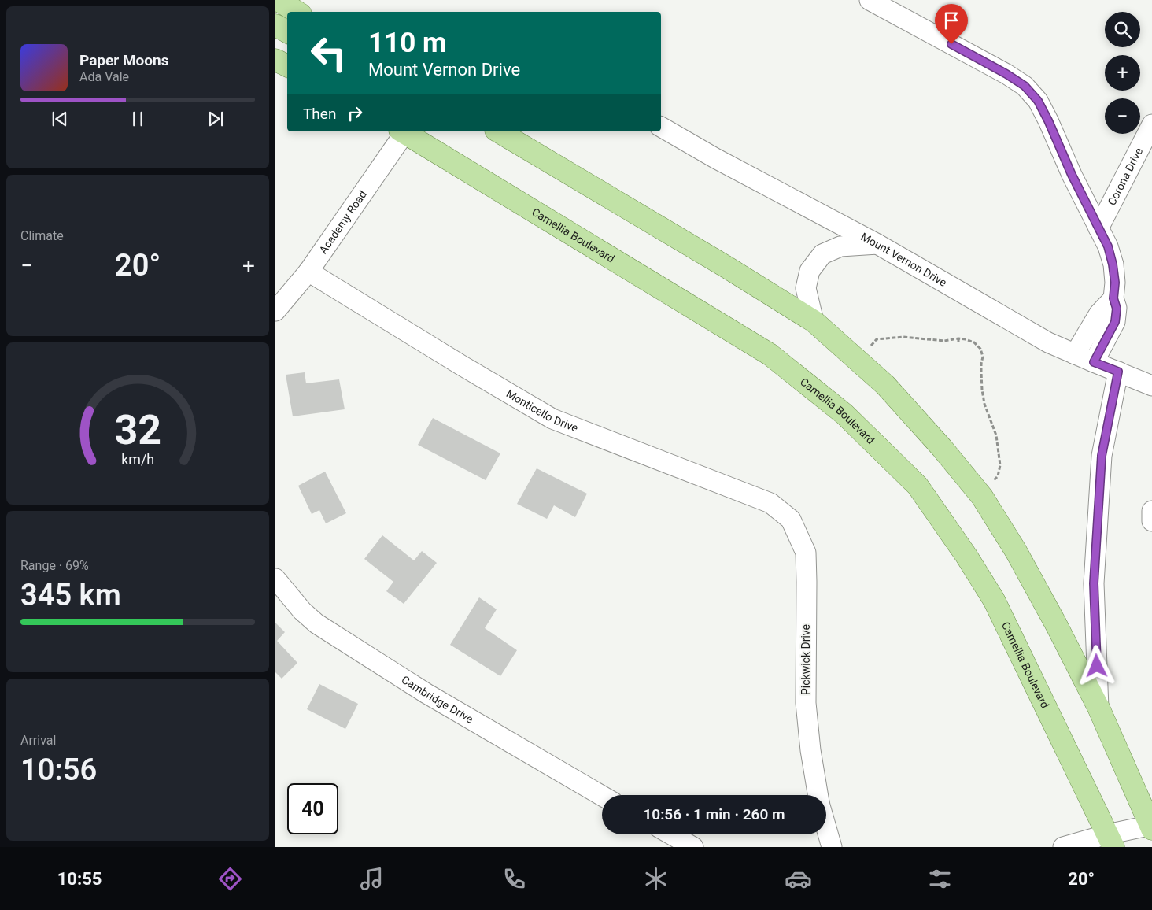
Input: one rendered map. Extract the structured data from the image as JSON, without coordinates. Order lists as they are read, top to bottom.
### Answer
{
  "streets": {
    "main road": ["Camellia Boulevard"],
    "street": [
      "Corona Drive",
      "Academy Road",
      "Mount Vernon Drive",
      "Monticello Drive",
      "Pickwick Drive",
      "Cambridge Drive"
    ]
  },
  "crossings": [
    ["Academy Road", "Monticello Drive"],
    ["Monticello Drive", "Pickwick Drive"]
  ],
  "page": {
    "map_buttons": ["+", "−"],
    "turn": ["110 m", "Mount Vernon Drive"],
    "song": ["Paper Moons", "Ada Vale"],
    "then": "Then",
    "tile": [
      "Climate",
      ["Range · 69%", "345 km"],
      ["Arrival", "10:56"]
    ],
    "heat": ["−", "20°", "+"],
    "limit": "40",
    "trip": "10:56 · 1 min · 260 m",
    "tabs": ["10:55", "20°"],
    "gauge": ["32", "km/h"]
  }
}
